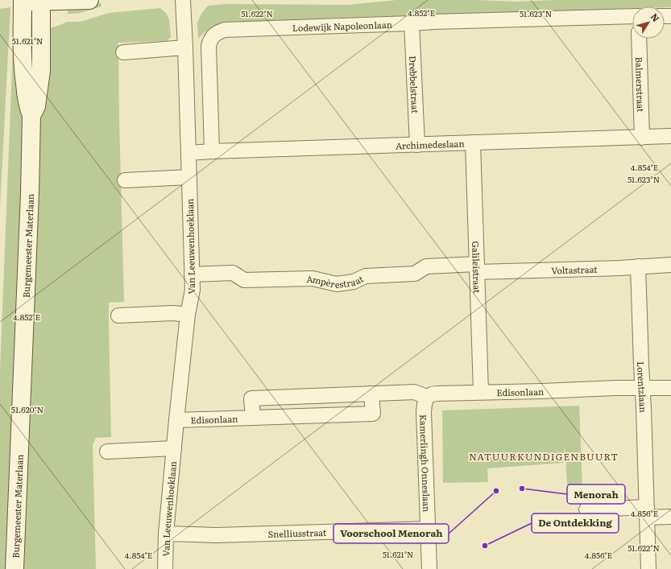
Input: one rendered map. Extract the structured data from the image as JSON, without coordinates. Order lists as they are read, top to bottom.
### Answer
{
  "streets": {
    "main road": ["Burgemeester Materlaan"],
    "street": [
      "Lodewijk Napoleonlaan",
      "Drebbelstraat",
      "Balmerstraat",
      "Archimedeslaan",
      "Van Leeuwenhoeklaan",
      "Galileistraat",
      "Voltastraat",
      "Ampèrestraat",
      "Lorentzlaan",
      "Edisonlaan",
      "Kamerlingh Onneslaan",
      "Snelliusstraat"
    ]
  },
  "crossings": [
    ["Lodewijk Napoleonlaan", "Drebbelstraat"],
    ["Lodewijk Napoleonlaan", "Archimedeslaan"],
    ["Drebbelstraat", "Archimedeslaan"],
    ["Balmerstraat", "Archimedeslaan"],
    ["Archimedeslaan", "Van Leeuwenhoeklaan"],
    ["Archimedeslaan", "Galileistraat"],
    ["Van Leeuwenhoeklaan", "Ampèrestraat"],
    ["Van Leeuwenhoeklaan", "Edisonlaan"],
    ["Van Leeuwenhoeklaan", "Snelliusstraat"],
    ["Galileistraat", "Voltastraat"],
    ["Galileistraat", "Ampèrestraat"],
    ["Galileistraat", "Edisonlaan"],
    ["Voltastraat", "Ampèrestraat"],
    ["Voltastraat", "Lorentzlaan"],
    ["Lorentzlaan", "Edisonlaan"],
    ["Edisonlaan", "Kamerlingh Onneslaan"],
    ["Kamerlingh Onneslaan", "Snelliusstraat"]
  ],
  "districts": ["NATUURKUNDIGENBUURT"],
  "places": ["Menorah", "Voorschool Menorah", "De Ontdekking"],
  "north": "top right",
  "coordinates": [
    "4.852°E",
    "51.622°N",
    "51.623°N",
    "51.621°N",
    "4.854°E",
    "51.620°N",
    "4.856°E"
  ]
}
